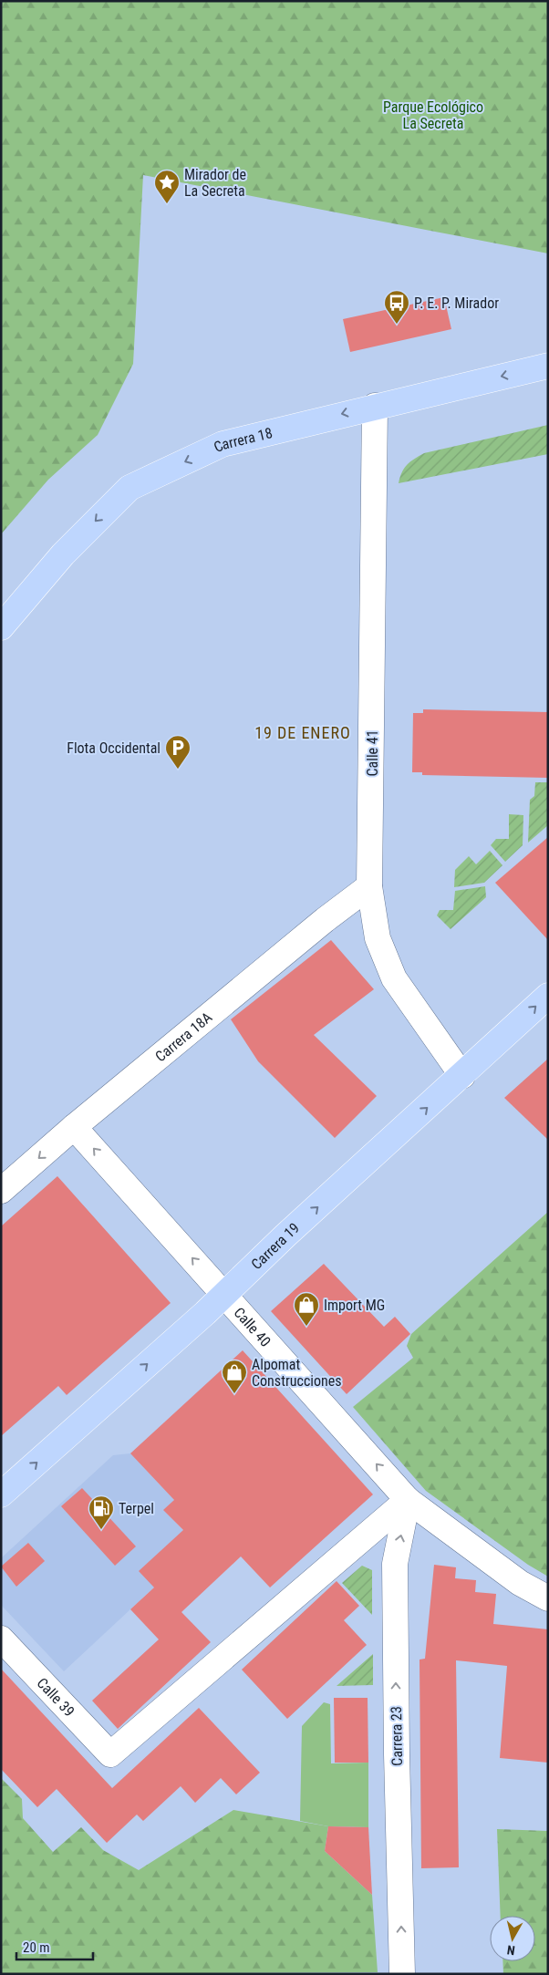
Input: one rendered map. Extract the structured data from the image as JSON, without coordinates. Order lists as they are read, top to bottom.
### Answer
{
  "streets": {
    "main road": ["Carrera 18", "Carrera 19"],
    "street": [
      "Calle 41",
      "Carrera 18A",
      "Calle 40",
      "Calle 39",
      "Carrera 23"
    ]
  },
  "crossings": [
    ["Carrera 18", "Calle 41"],
    ["Calle 41", "Carrera 18A"],
    ["Calle 41", "Carrera 19"],
    ["Carrera 18A", "Calle 40"],
    ["Carrera 19", "Calle 40"],
    ["Calle 40", "Calle 39"],
    ["Calle 40", "Carrera 23"],
    ["Calle 39", "Carrera 23"]
  ],
  "one_way": [
    "Carrera 18",
    "Carrera 19",
    "Calle 40",
    "Carrera 23"
  ],
  "districts": ["19 DE ENERO"],
  "parks": ["Parque Ecológico La Secreta"],
  "places": {
    "place": ["Mirador de La Secreta"],
    "bus stop": ["P. E. P. Mirador"],
    "parking": ["Flota Occidental"],
    "shop": ["Import MG", "Alpomat Construcciones"],
    "fuel station": ["Terpel"]
  },
  "scale_bar": "20 m",
  "north": "bottom"
}
